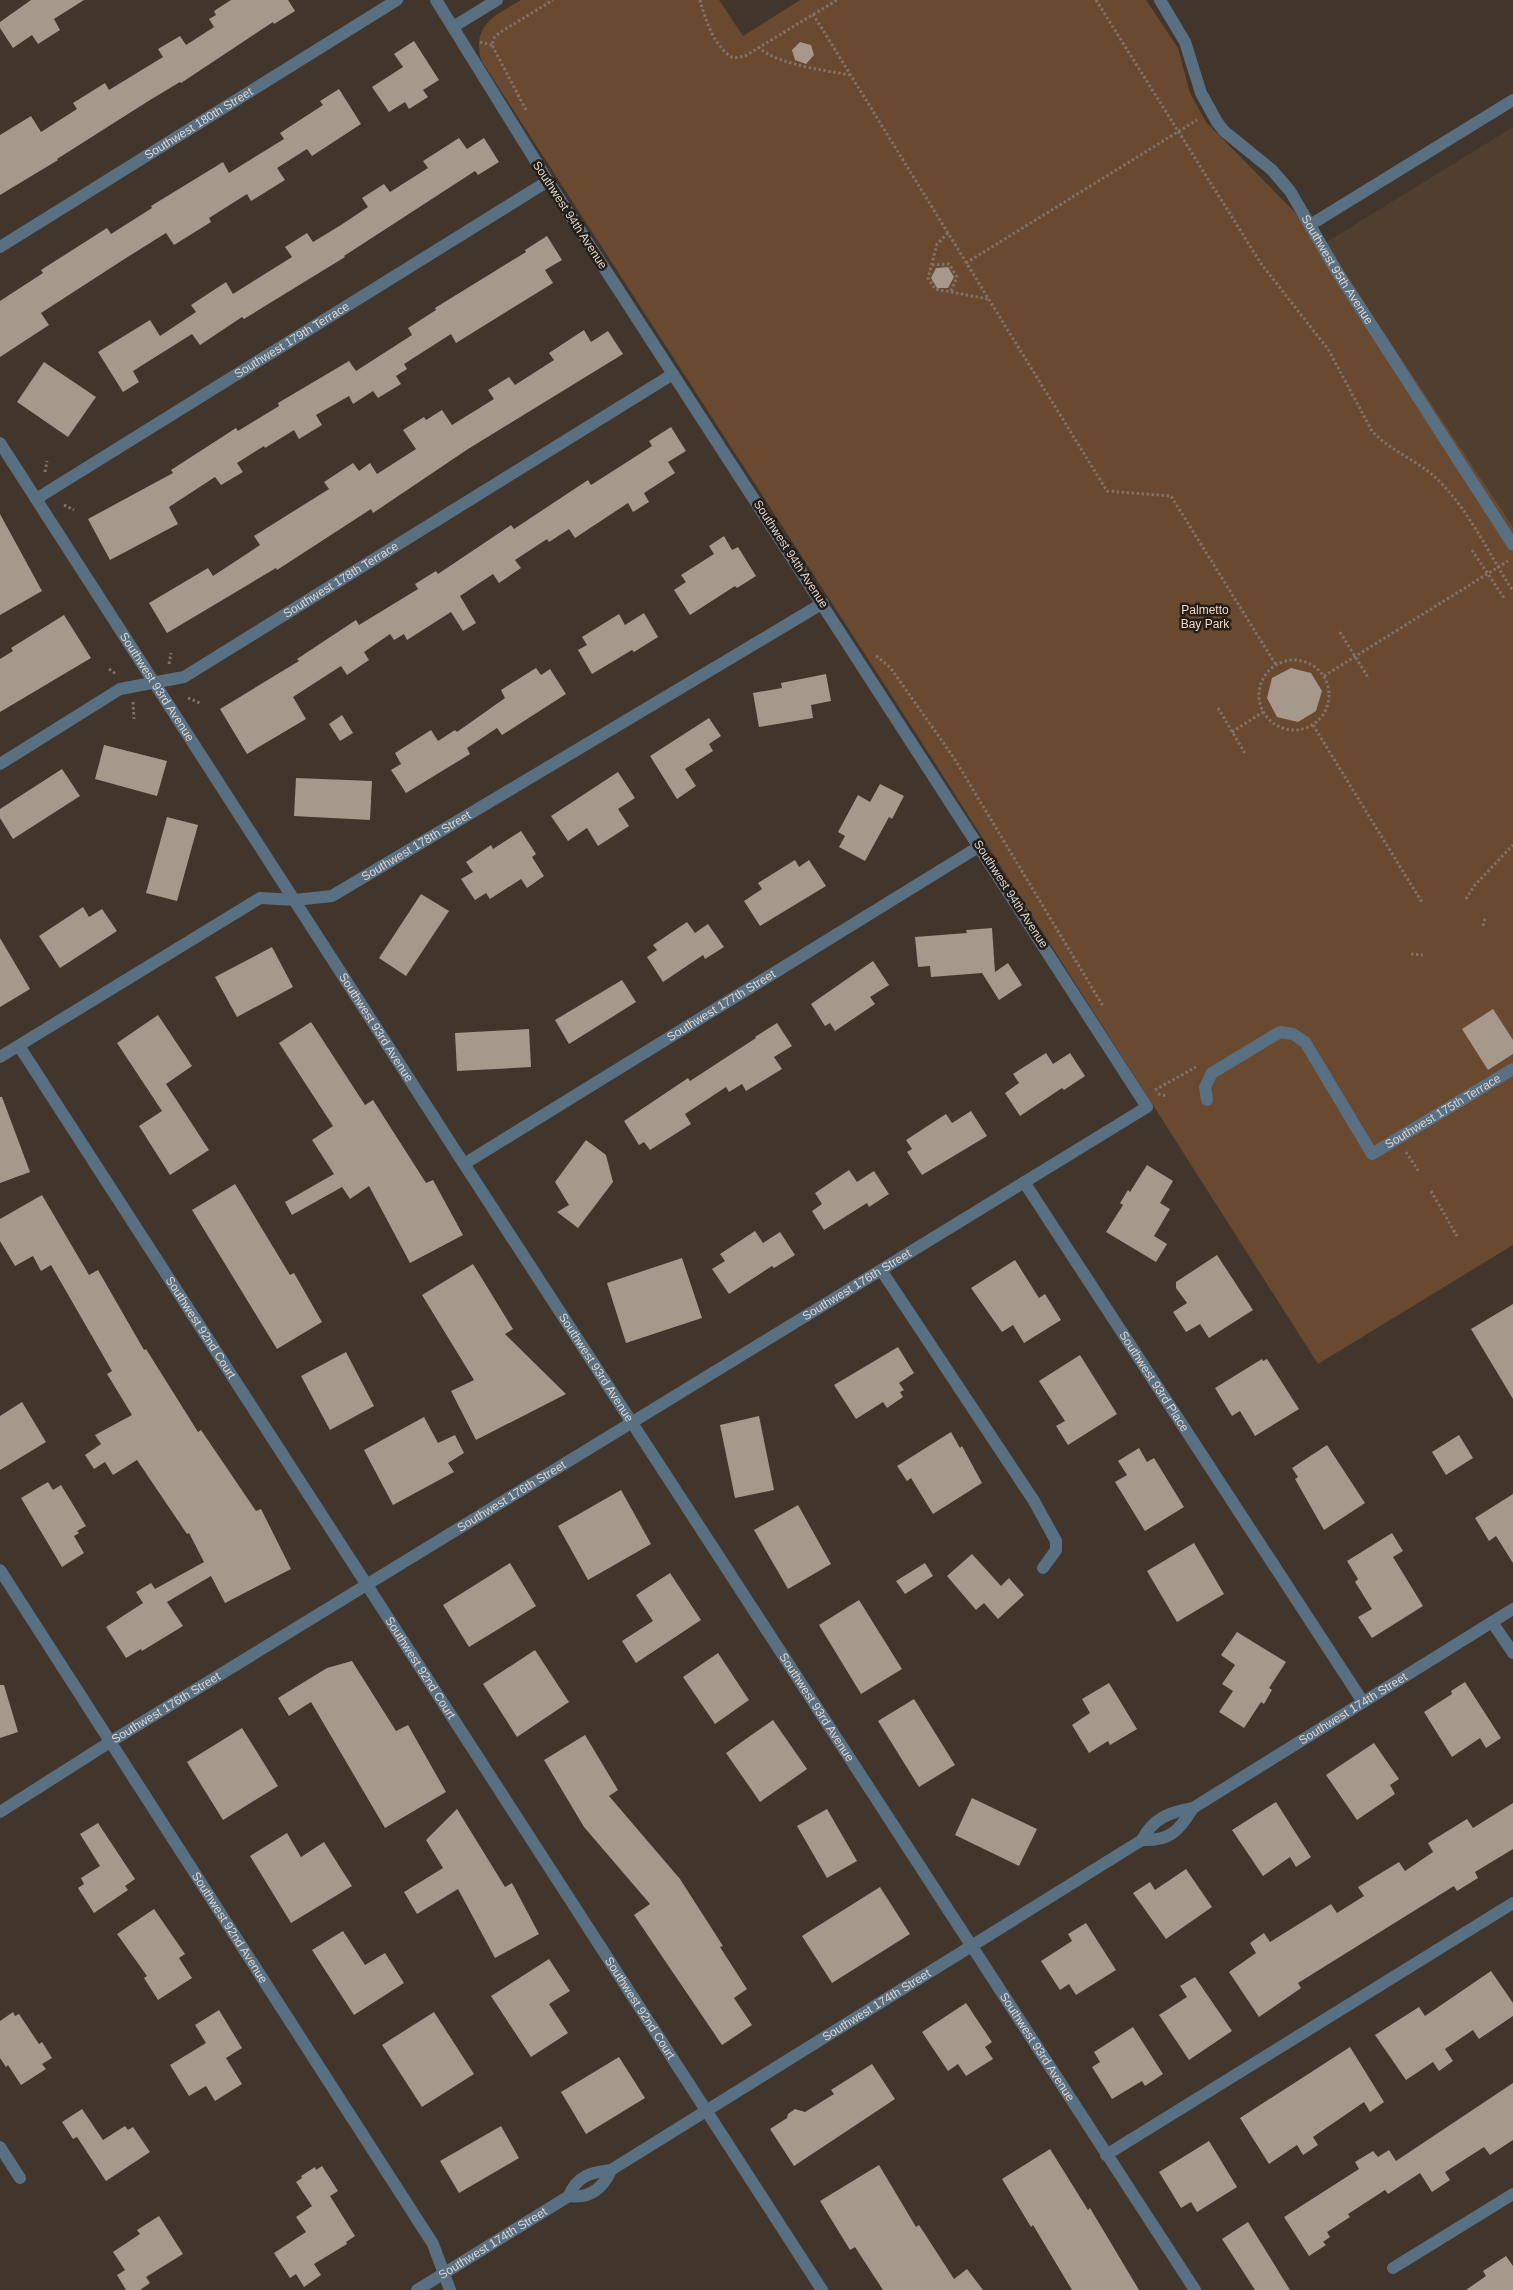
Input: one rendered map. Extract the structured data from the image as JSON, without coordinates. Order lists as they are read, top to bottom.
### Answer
{
  "streets": {
    "street": [
      "Southwest 180th Street",
      "Southwest 94th Avenue",
      "Southwest 95th Avenue",
      "Southwest 179th Terrace",
      "Southwest 178th Terrace",
      "Southwest 93rd Avenue",
      "Southwest 178th Street",
      "Southwest 177th Street",
      "Southwest 175th Terrace",
      "Southwest 176th Street",
      "Southwest 92nd Court",
      "Southwest 93rd Place",
      "Southwest 174th Street",
      "Southwest 92nd Avenue"
    ]
  },
  "crossings": [
    ["Southwest 94th Avenue", "Southwest 179th Terrace"],
    ["Southwest 94th Avenue", "Southwest 178th Terrace"],
    ["Southwest 94th Avenue", "Southwest 178th Street"],
    ["Southwest 94th Avenue", "Southwest 177th Street"],
    ["Southwest 94th Avenue", "Southwest 176th Street"],
    ["Southwest 94th Avenue", "Southwest 93rd Place"],
    ["Southwest 179th Terrace", "Southwest 93rd Avenue"],
    ["Southwest 178th Terrace", "Southwest 93rd Avenue"],
    ["Southwest 93rd Avenue", "Southwest 178th Street"],
    ["Southwest 93rd Avenue", "Southwest 177th Street"],
    ["Southwest 93rd Avenue", "Southwest 176th Street"],
    ["Southwest 93rd Avenue", "Southwest 174th Street"],
    ["Southwest 178th Street", "Southwest 92nd Court"],
    ["Southwest 176th Street", "Southwest 92nd Court"],
    ["Southwest 176th Street", "Southwest 93rd Place"],
    ["Southwest 176th Street", "Southwest 92nd Avenue"],
    ["Southwest 92nd Court", "Southwest 174th Street"],
    ["Southwest 93rd Place", "Southwest 174th Street"],
    ["Southwest 174th Street", "Southwest 92nd Avenue"]
  ],
  "parks": ["Palmetto Bay Park"]
}
